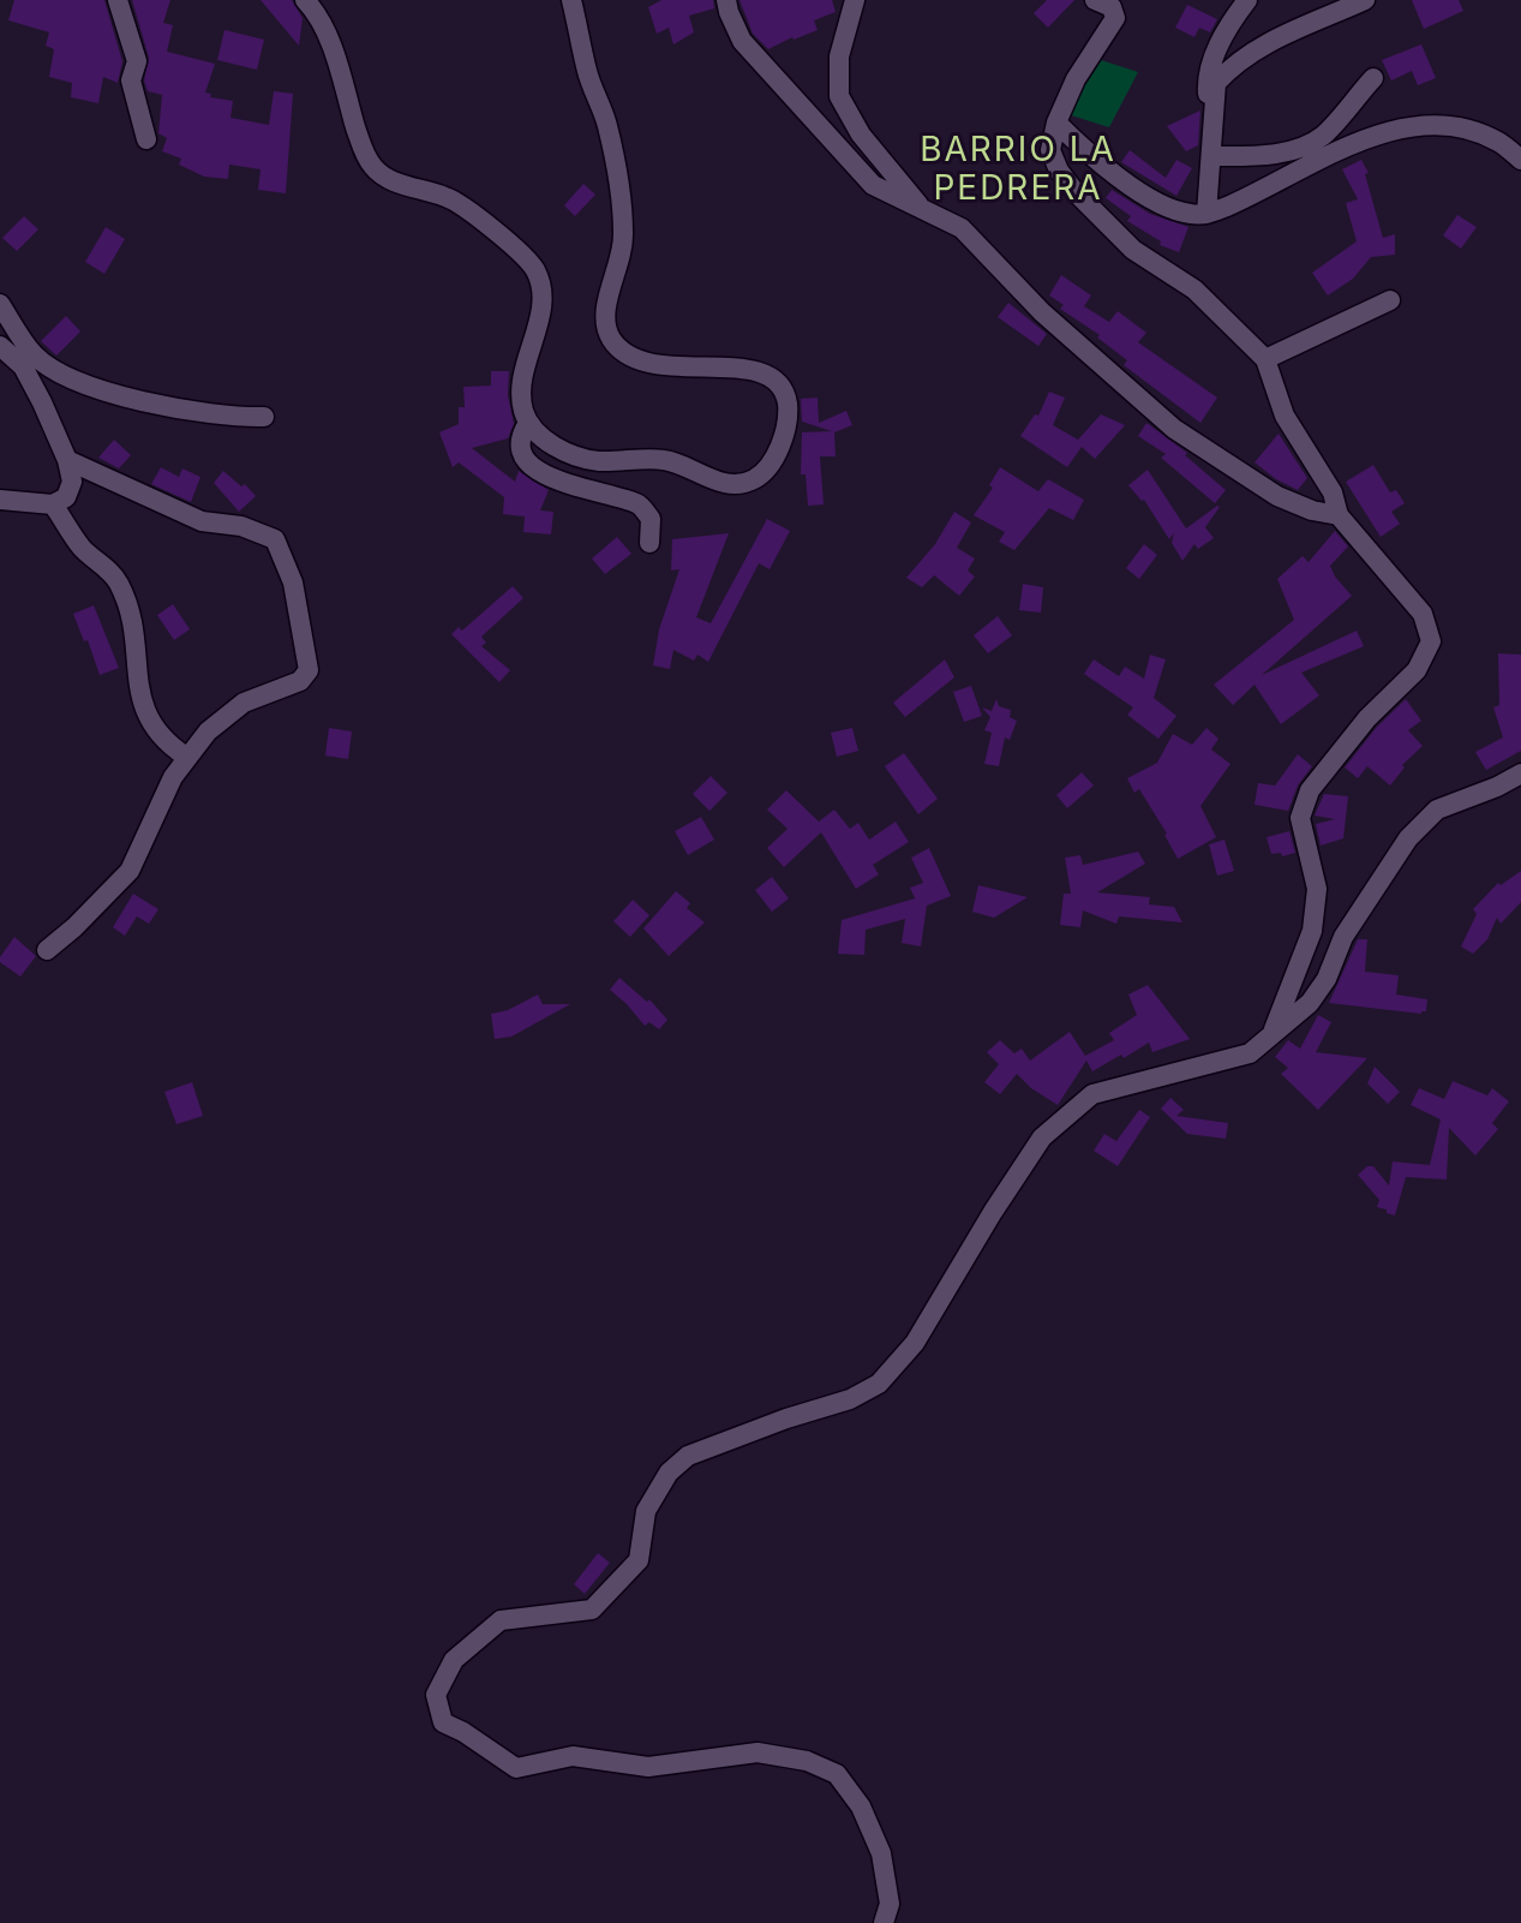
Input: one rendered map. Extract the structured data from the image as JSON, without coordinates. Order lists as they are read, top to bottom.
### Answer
{
  "districts": ["BARRIO LA PEDRERA"]
}
